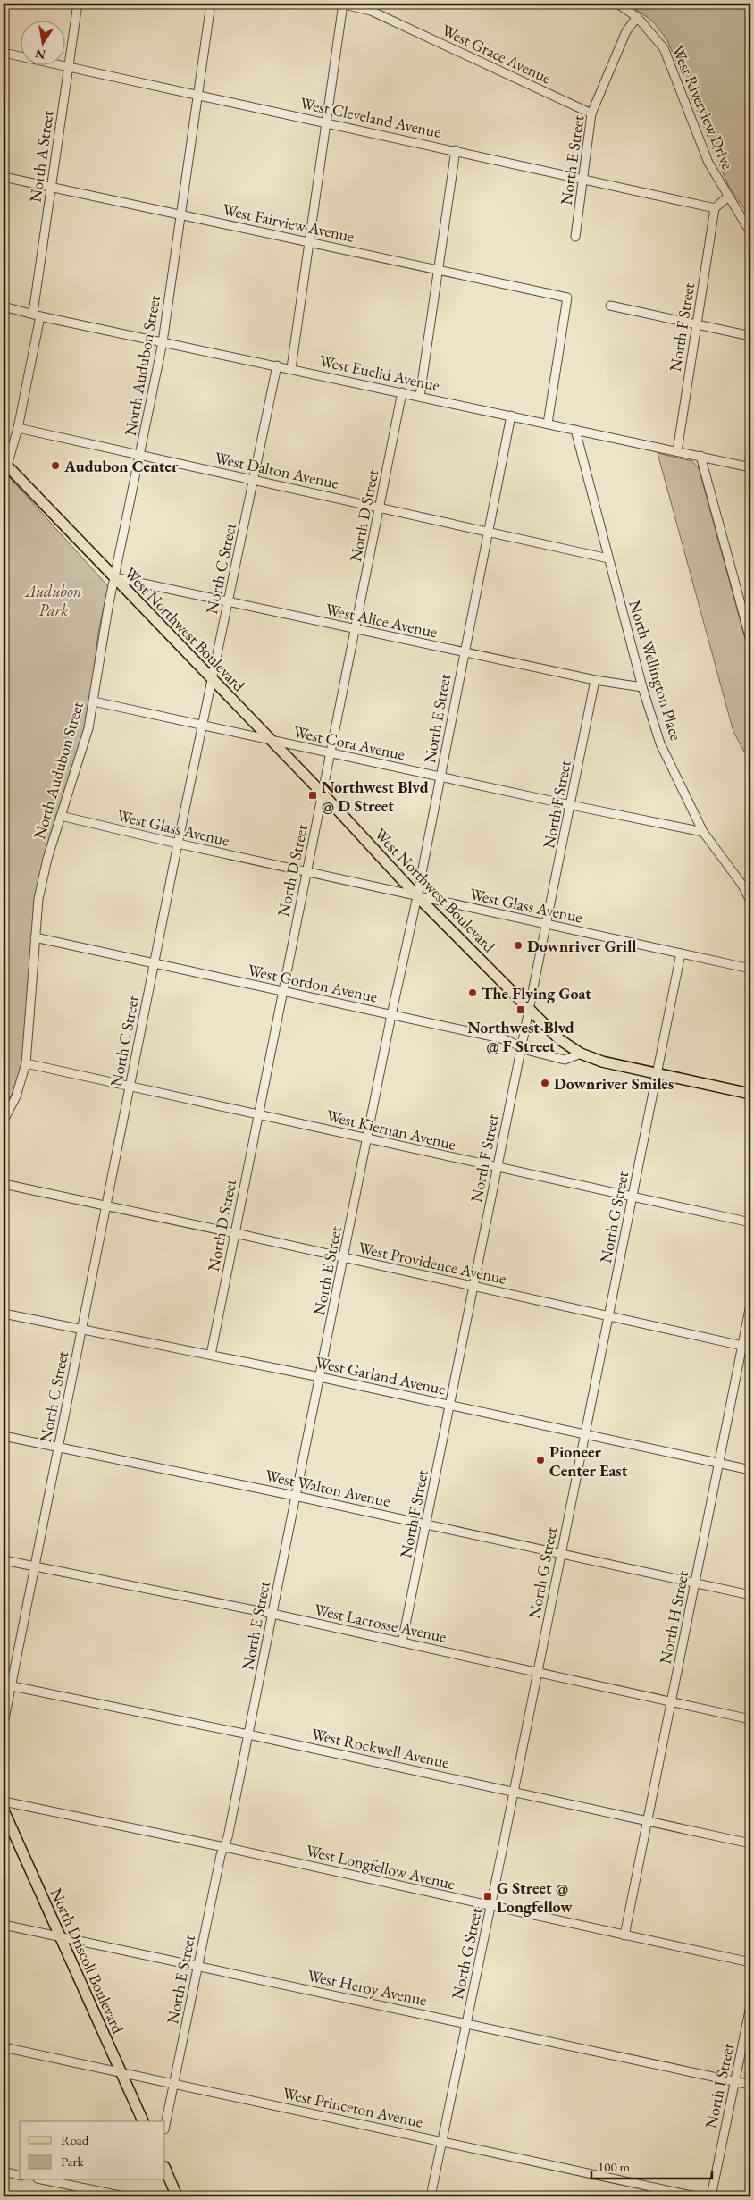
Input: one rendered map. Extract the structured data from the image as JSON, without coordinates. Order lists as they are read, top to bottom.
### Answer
{
  "streets": {
    "main road": ["West Northwest Boulevard", "North Driscoll Boulevard"],
    "street": [
      "West Grace Avenue",
      "West Riverview Drive",
      "West Cleveland Avenue",
      "North A Street",
      "North E Street",
      "West Fairview Avenue",
      "North F Street",
      "North Audubon Street",
      "West Euclid Avenue",
      "West Dalton Avenue",
      "North D Street",
      "North C Street",
      "West Alice Avenue",
      "North Wellington Place",
      "West Cora Avenue",
      "West Glass Avenue",
      "West Gordon Avenue",
      "West Kiernan Avenue",
      "North G Street",
      "West Providence Avenue",
      "West Garland Avenue",
      "West Walton Avenue",
      "North H Street",
      "West Lacrosse Avenue",
      "West Rockwell Avenue",
      "West Longfellow Avenue",
      "West Heroy Avenue",
      "North I Street",
      "West Princeton Avenue"
    ]
  },
  "crossings": [
    ["West Grace Avenue", "North E Street"],
    ["West Riverview Drive", "North E Street"],
    ["West Cleveland Avenue", "North A Street"],
    ["West Cleveland Avenue", "North E Street"],
    ["West Cleveland Avenue", "North F Street"],
    ["West Cleveland Avenue", "North Audubon Street"],
    ["North A Street", "West Fairview Avenue"],
    ["North A Street", "West Euclid Avenue"],
    ["North A Street", "West Dalton Avenue"],
    ["North A Street", "West Northwest Boulevard"],
    ["North E Street", "West Euclid Avenue"],
    ["North E Street", "West Dalton Avenue"],
    ["North E Street", "West Alice Avenue"],
    ["North E Street", "West Northwest Boulevard"],
    ["North E Street", "West Cora Avenue"],
    ["North E Street", "West Glass Avenue"],
    ["North E Street", "West Gordon Avenue"],
    ["North E Street", "West Kiernan Avenue"],
    ["North E Street", "West Providence Avenue"],
    ["North E Street", "West Garland Avenue"],
    ["North E Street", "West Walton Avenue"],
    ["North E Street", "West Lacrosse Avenue"],
    ["North E Street", "West Rockwell Avenue"],
    ["North E Street", "West Longfellow Avenue"],
    ["North E Street", "West Heroy Avenue"],
    ["North E Street", "West Princeton Avenue"],
    ["West Fairview Avenue", "North Audubon Street"],
    ["West Fairview Avenue", "West Euclid Avenue"],
    ["North F Street", "West Euclid Avenue"],
    ["North F Street", "West Alice Avenue"],
    ["North F Street", "West Northwest Boulevard"],
    ["North F Street", "West Cora Avenue"],
    ["North F Street", "West Glass Avenue"],
    ["North F Street", "West Gordon Avenue"],
    ["North F Street", "West Kiernan Avenue"],
    ["North F Street", "West Providence Avenue"],
    ["North F Street", "West Garland Avenue"],
    ["North F Street", "West Walton Avenue"],
    ["North F Street", "West Lacrosse Avenue"],
    ["North Audubon Street", "West Euclid Avenue"],
    ["North Audubon Street", "West Dalton Avenue"],
    ["North Audubon Street", "West Alice Avenue"],
    ["North Audubon Street", "West Northwest Boulevard"],
    ["North Audubon Street", "West Cora Avenue"],
    ["North Audubon Street", "West Glass Avenue"],
    ["North Audubon Street", "West Gordon Avenue"],
    ["North Audubon Street", "West Kiernan Avenue"],
    ["West Euclid Avenue", "North D Street"],
    ["West Euclid Avenue", "North C Street"],
    ["West Euclid Avenue", "North Wellington Place"],
    ["West Dalton Avenue", "North D Street"],
    ["West Dalton Avenue", "North C Street"],
    ["West Dalton Avenue", "North Wellington Place"],
    ["North D Street", "West Alice Avenue"],
    ["North D Street", "West Northwest Boulevard"],
    ["North D Street", "West Cora Avenue"],
    ["North D Street", "West Glass Avenue"],
    ["North D Street", "West Gordon Avenue"],
    ["North D Street", "West Kiernan Avenue"],
    ["North D Street", "West Providence Avenue"],
    ["North D Street", "West Garland Avenue"],
    ["North C Street", "West Alice Avenue"],
    ["North C Street", "West Northwest Boulevard"],
    ["North C Street", "West Cora Avenue"],
    ["North C Street", "West Glass Avenue"],
    ["North C Street", "West Gordon Avenue"],
    ["North C Street", "West Kiernan Avenue"],
    ["North C Street", "West Providence Avenue"],
    ["North C Street", "West Garland Avenue"],
    ["North C Street", "West Walton Avenue"],
    ["North C Street", "West Lacrosse Avenue"],
    ["North C Street", "West Rockwell Avenue"],
    ["West Alice Avenue", "West Northwest Boulevard"],
    ["West Alice Avenue", "North Wellington Place"],
    ["West Northwest Boulevard", "West Cora Avenue"],
    ["West Northwest Boulevard", "West Glass Avenue"],
    ["West Northwest Boulevard", "West Gordon Avenue"],
    ["West Northwest Boulevard", "North G Street"],
    ["North Wellington Place", "West Cora Avenue"],
    ["West Glass Avenue", "North G Street"],
    ["West Kiernan Avenue", "North G Street"],
    ["North G Street", "West Providence Avenue"],
    ["North G Street", "West Garland Avenue"],
    ["North G Street", "West Walton Avenue"],
    ["North G Street", "West Lacrosse Avenue"],
    ["North G Street", "West Rockwell Avenue"],
    ["North G Street", "West Longfellow Avenue"],
    ["North G Street", "West Heroy Avenue"],
    ["North G Street", "West Princeton Avenue"],
    ["West Providence Avenue", "North H Street"],
    ["West Garland Avenue", "North H Street"],
    ["West Walton Avenue", "North H Street"],
    ["North H Street", "West Lacrosse Avenue"],
    ["North H Street", "West Rockwell Avenue"],
    ["North H Street", "West Longfellow Avenue"],
    ["North Driscoll Boulevard", "West Heroy Avenue"],
    ["North Driscoll Boulevard", "West Princeton Avenue"],
    ["West Heroy Avenue", "North I Street"]
  ],
  "parks": ["Audubon Park"],
  "places": {
    "other": [
      "Audubon Center",
      "Downriver Grill",
      "The Flying Goat",
      "Downriver Smiles",
      "Pioneer Center East"
    ],
    "transit": ["Northwest Blvd @ D Street", "Northwest Blvd @ F Street", "G Street @ Longfellow"]
  },
  "legend": ["Road", "Park"],
  "scale_bar": "100 m",
  "north": "bottom"
}
